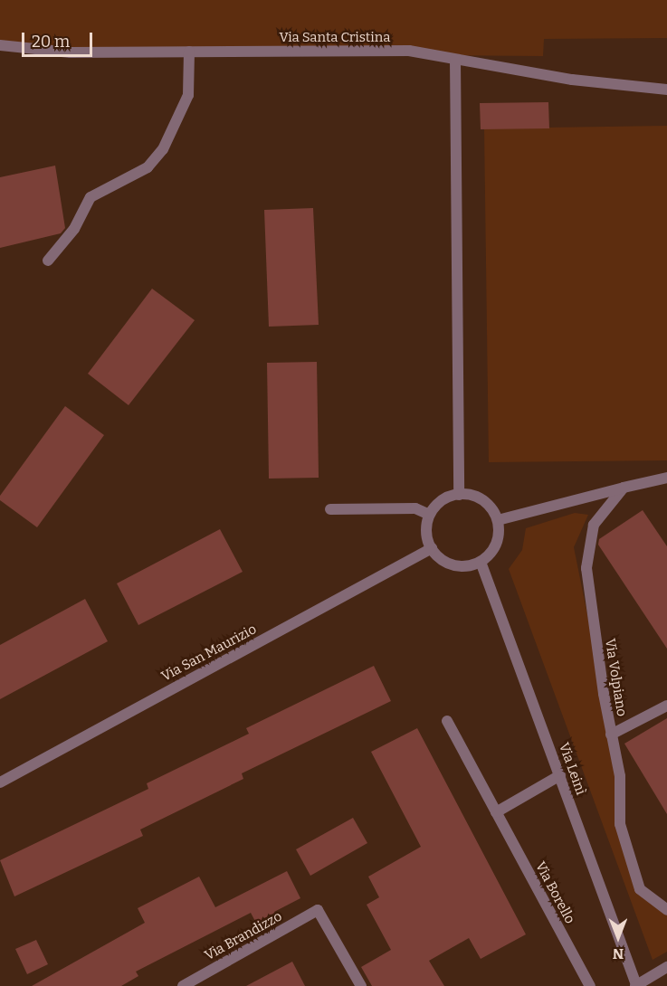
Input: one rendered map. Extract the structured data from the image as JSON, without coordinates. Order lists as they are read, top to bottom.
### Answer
{
  "streets": {
    "street": [
      "Via Santa Cristina",
      "Via San Maurizio",
      "Via Volpiano",
      "Via Leinì",
      "Via Borello",
      "Via Brandizzo"
    ]
  },
  "crossings": [
    ["Via San Maurizio", "Via Leinì"]
  ],
  "scale_bar": "20 m",
  "north": "bottom"
}
